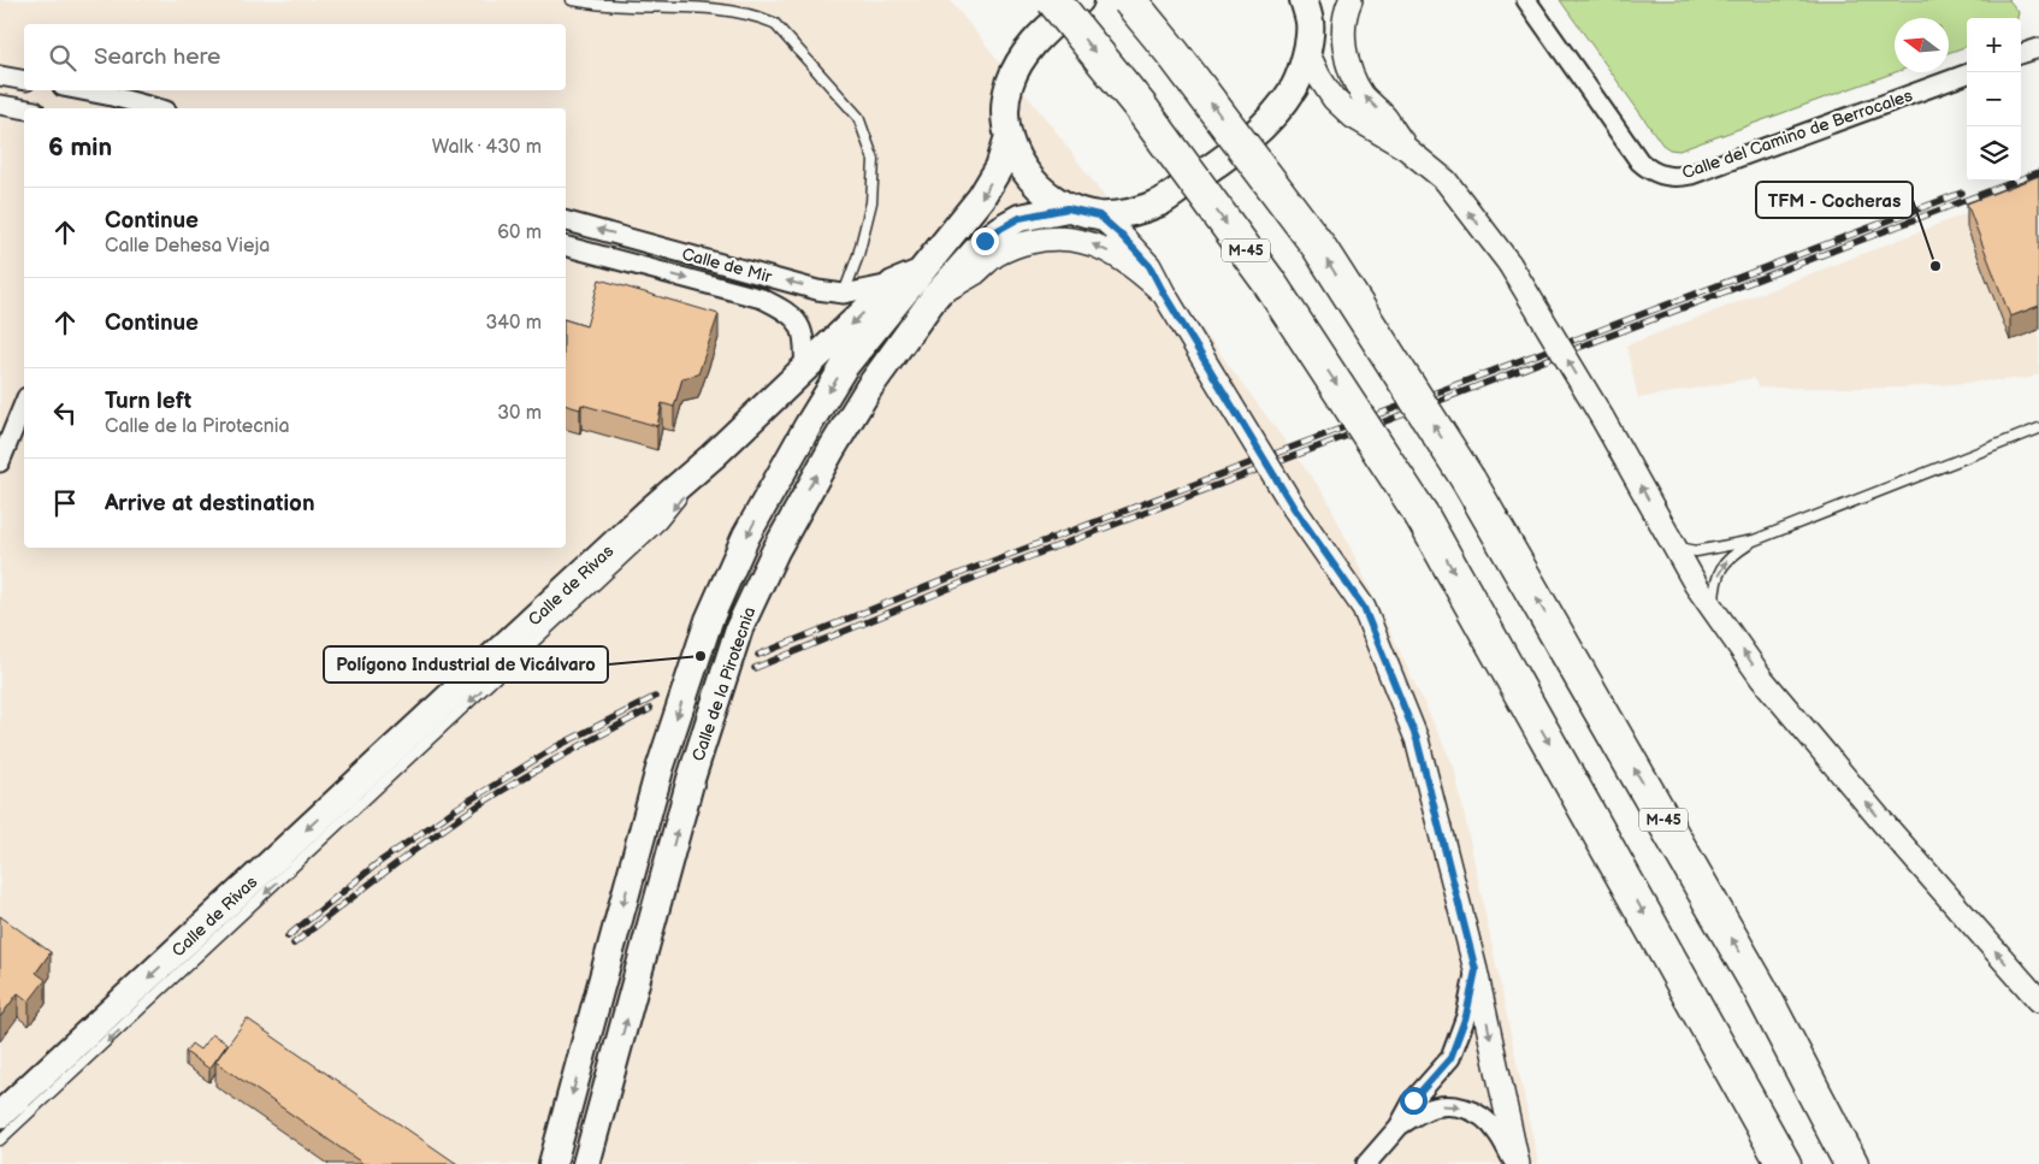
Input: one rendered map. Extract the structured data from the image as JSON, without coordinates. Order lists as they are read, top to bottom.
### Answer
{
  "streets": {
    "highway": ["M-45"],
    "main road": ["Calle de Rivas", "Calle de la Pirotecnia"],
    "street": ["Calle del Camino de Berrocales", "Calle de Mir"]
  },
  "crossings": [
    ["Calle de Mir", "Calle de Rivas"],
    ["Calle de Rivas", "Calle de la Pirotecnia"]
  ],
  "one_way": ["Calle de Rivas"],
  "places": ["TFM - Cocheras", "Polígono Industrial de Vicálvaro"],
  "north": "left",
  "page": {
    "map_buttons": ["+", "−"],
    "search": "Search here",
    "heading": ["6 min", "Walk · 430 m"],
    "list": [
      ["Continue", "Calle Dehesa Vieja", "60 m"],
      ["Continue", "340 m"],
      ["Turn left", "Calle de la Pirotecnia", "30 m"],
      "Arrive at destination"
    ]
  }
}
